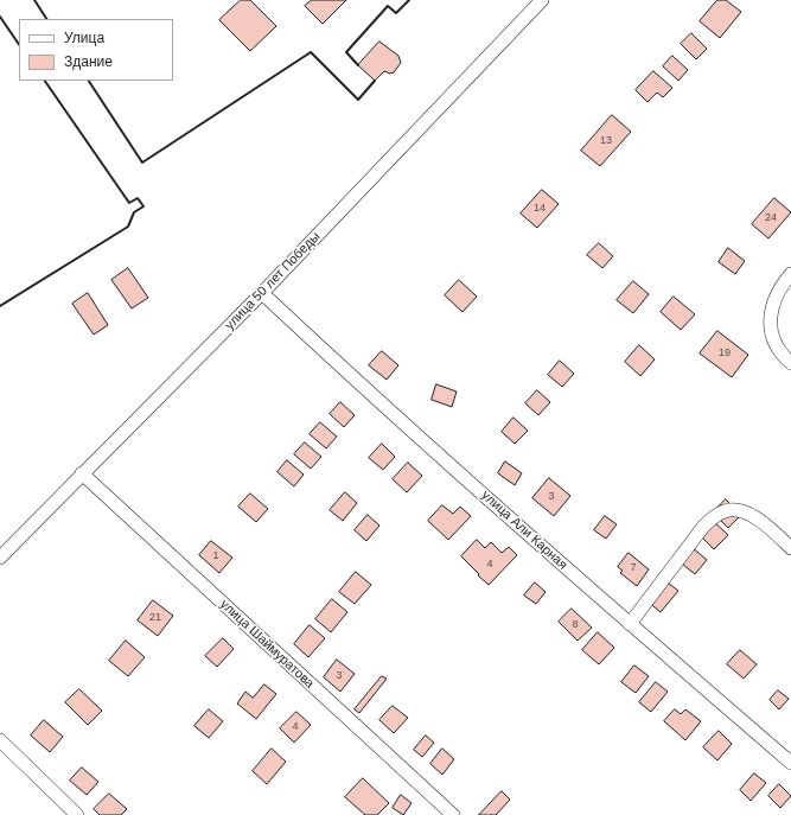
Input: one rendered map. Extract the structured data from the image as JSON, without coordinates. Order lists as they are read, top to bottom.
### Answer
{
  "streets": {
    "street": ["улица 50 лет Победы", "улица Али Карная", "улица Шаймуратова"]
  },
  "crossings": [
    ["улица 50 лет Победы", "улица Али Карная"],
    ["улица 50 лет Победы", "улица Шаймуратова"]
  ],
  "house_numbers": [
    "13",
    "14",
    "24",
    "19",
    "3",
    "1",
    "4",
    "7",
    "21",
    "8",
    "3",
    "4"
  ],
  "legend": ["Улица", "Здание"]
}
